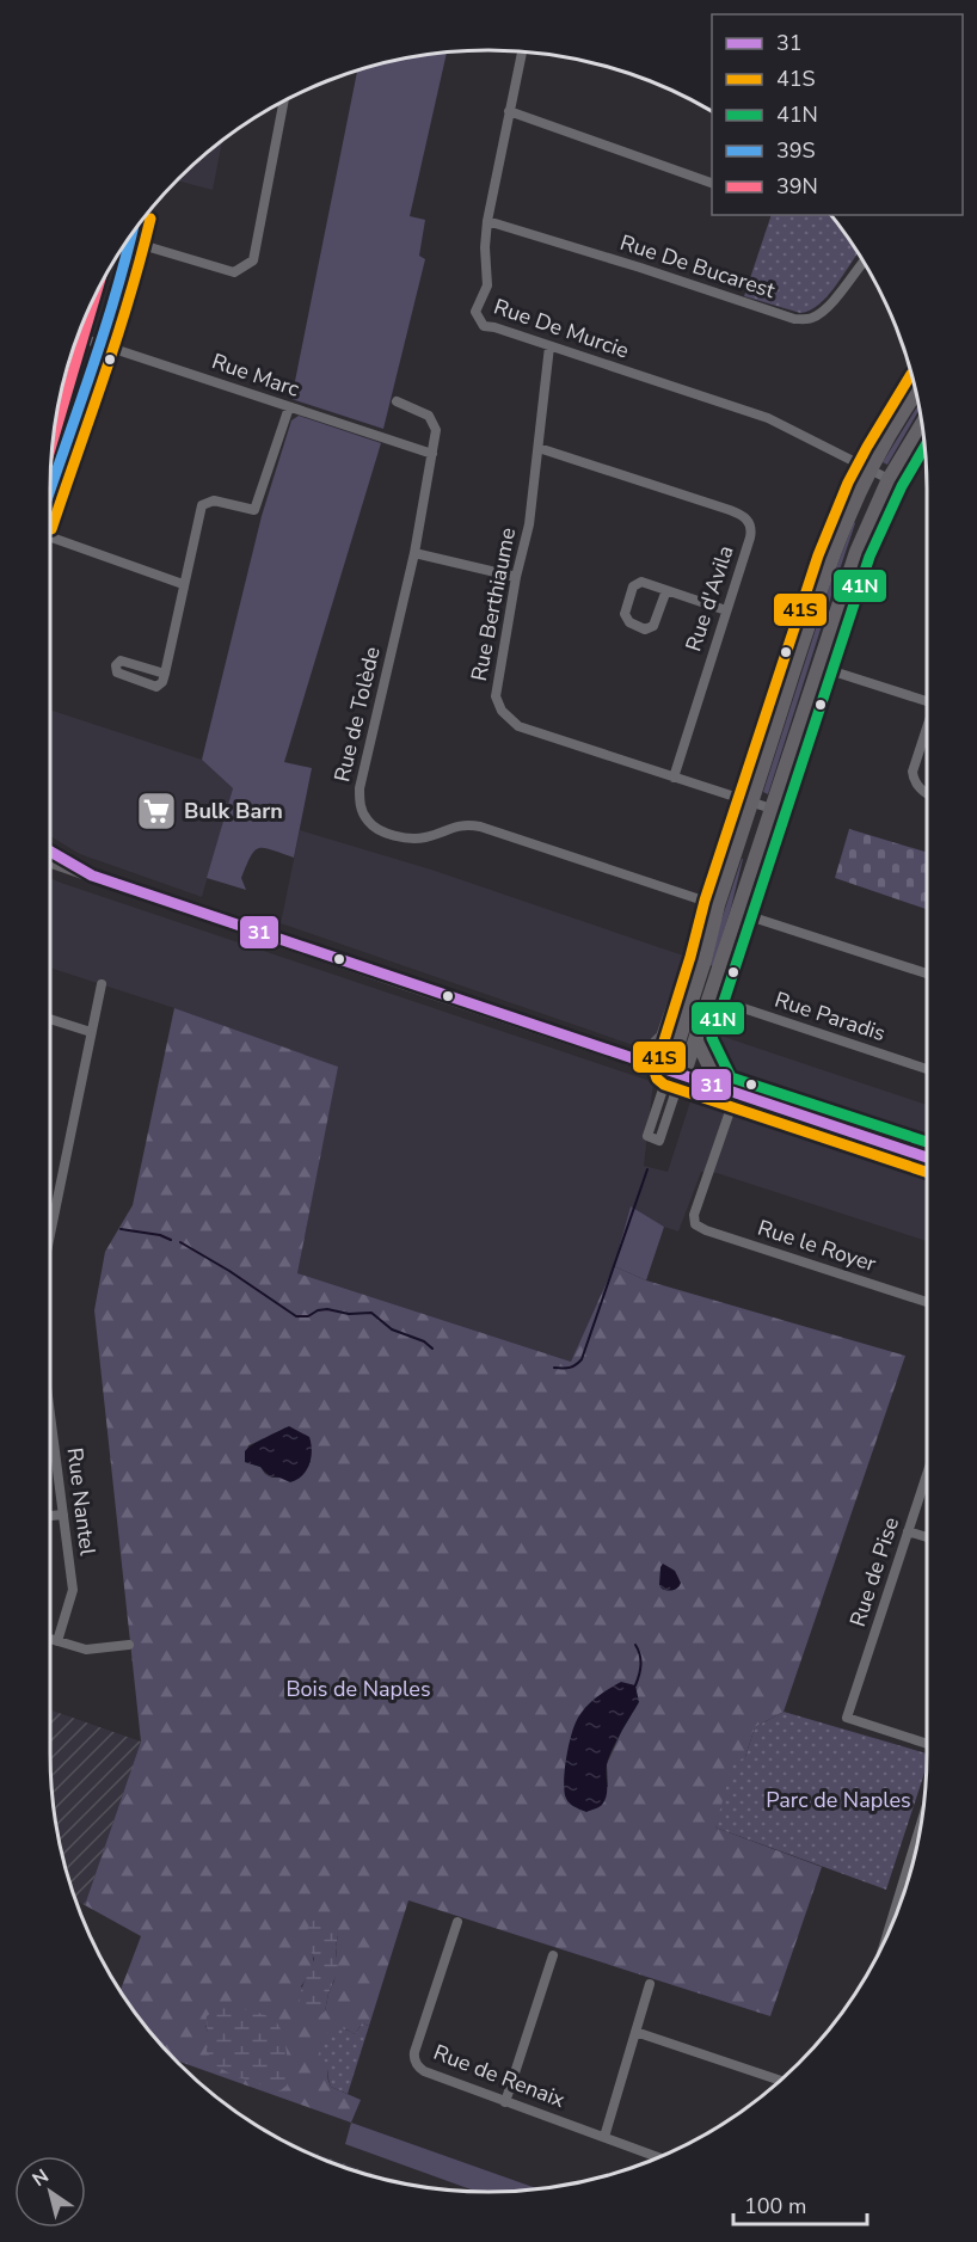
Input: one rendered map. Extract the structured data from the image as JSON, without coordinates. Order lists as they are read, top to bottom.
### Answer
{
  "streets": {
    "street": [
      "Rue De Bucarest",
      "Rue De Murcie",
      "Rue Marc",
      "Rue d'Avila",
      "Rue Berthiaume",
      "Rue de Tolède",
      "Rue Paradis",
      "Rue le Royer",
      "Rue Nantel",
      "Rue de Pise",
      "Rue de Renaix"
    ]
  },
  "crossings": [
    ["Rue De Bucarest", "Rue De Murcie"],
    ["Rue De Murcie", "Rue Berthiaume"],
    ["Rue Marc", "Rue de Tolède"],
    ["Rue d'Avila", "Rue Berthiaume"]
  ],
  "parks": ["Bois de Naples", "Parc de Naples"],
  "places": {
    "supermarket": ["Bulk Barn"]
  },
  "lines": [
    "transit line 41S",
    "transit line 39S",
    "transit line 39N",
    "transit line 41N",
    "transit line 31"
  ],
  "legend": [
    "31",
    "41S",
    "41N",
    "39S",
    "39N"
  ],
  "scale_bar": "100 m",
  "north": "top left"
}
